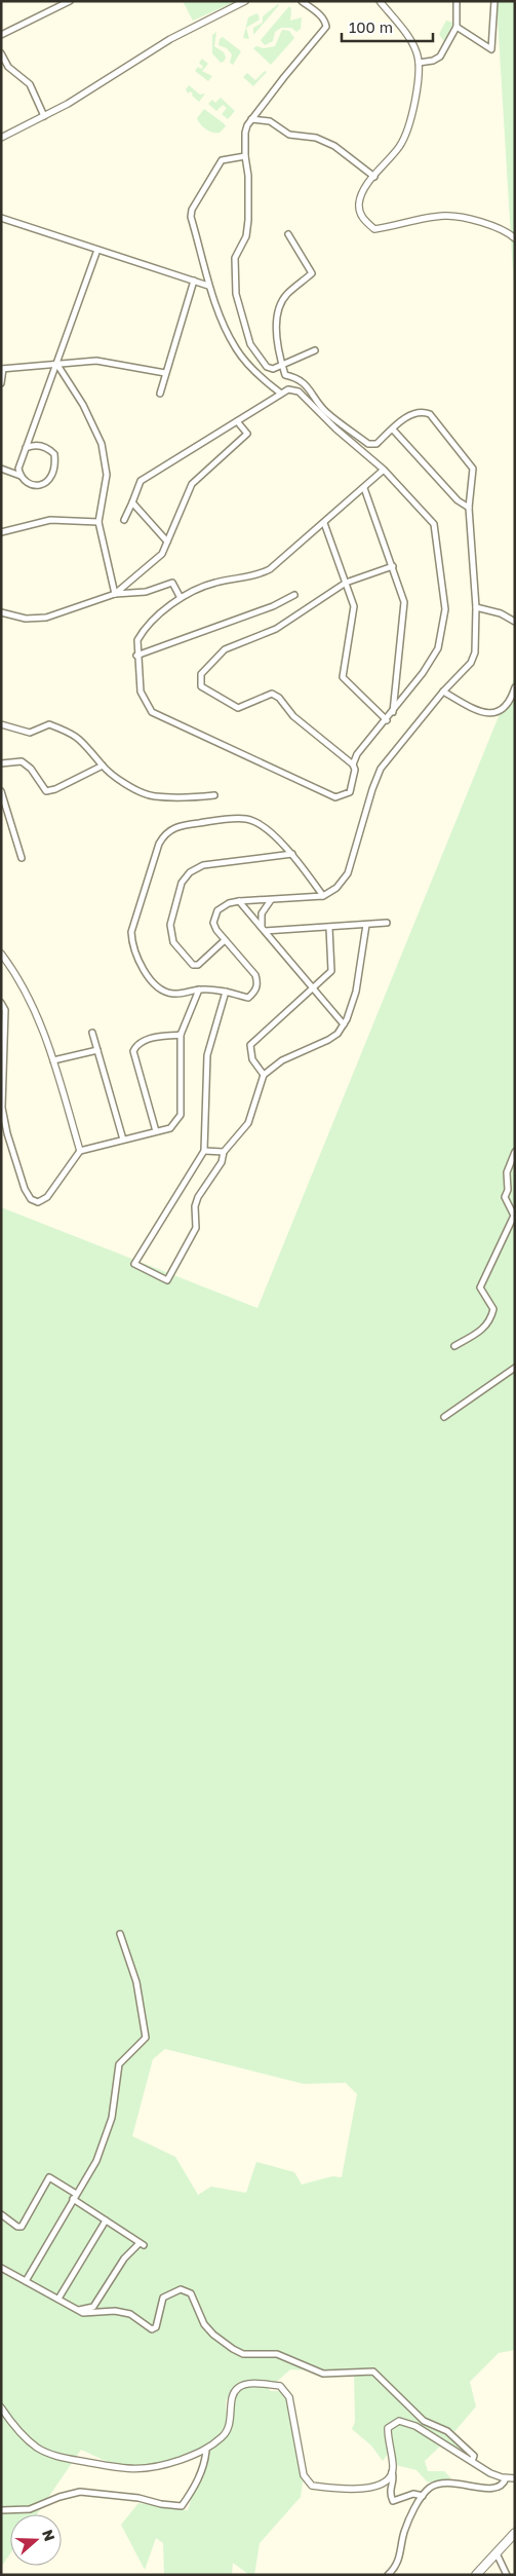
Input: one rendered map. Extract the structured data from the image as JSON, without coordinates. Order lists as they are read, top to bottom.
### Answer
{
  "scale_bar": "100 m",
  "north": "right"
}
